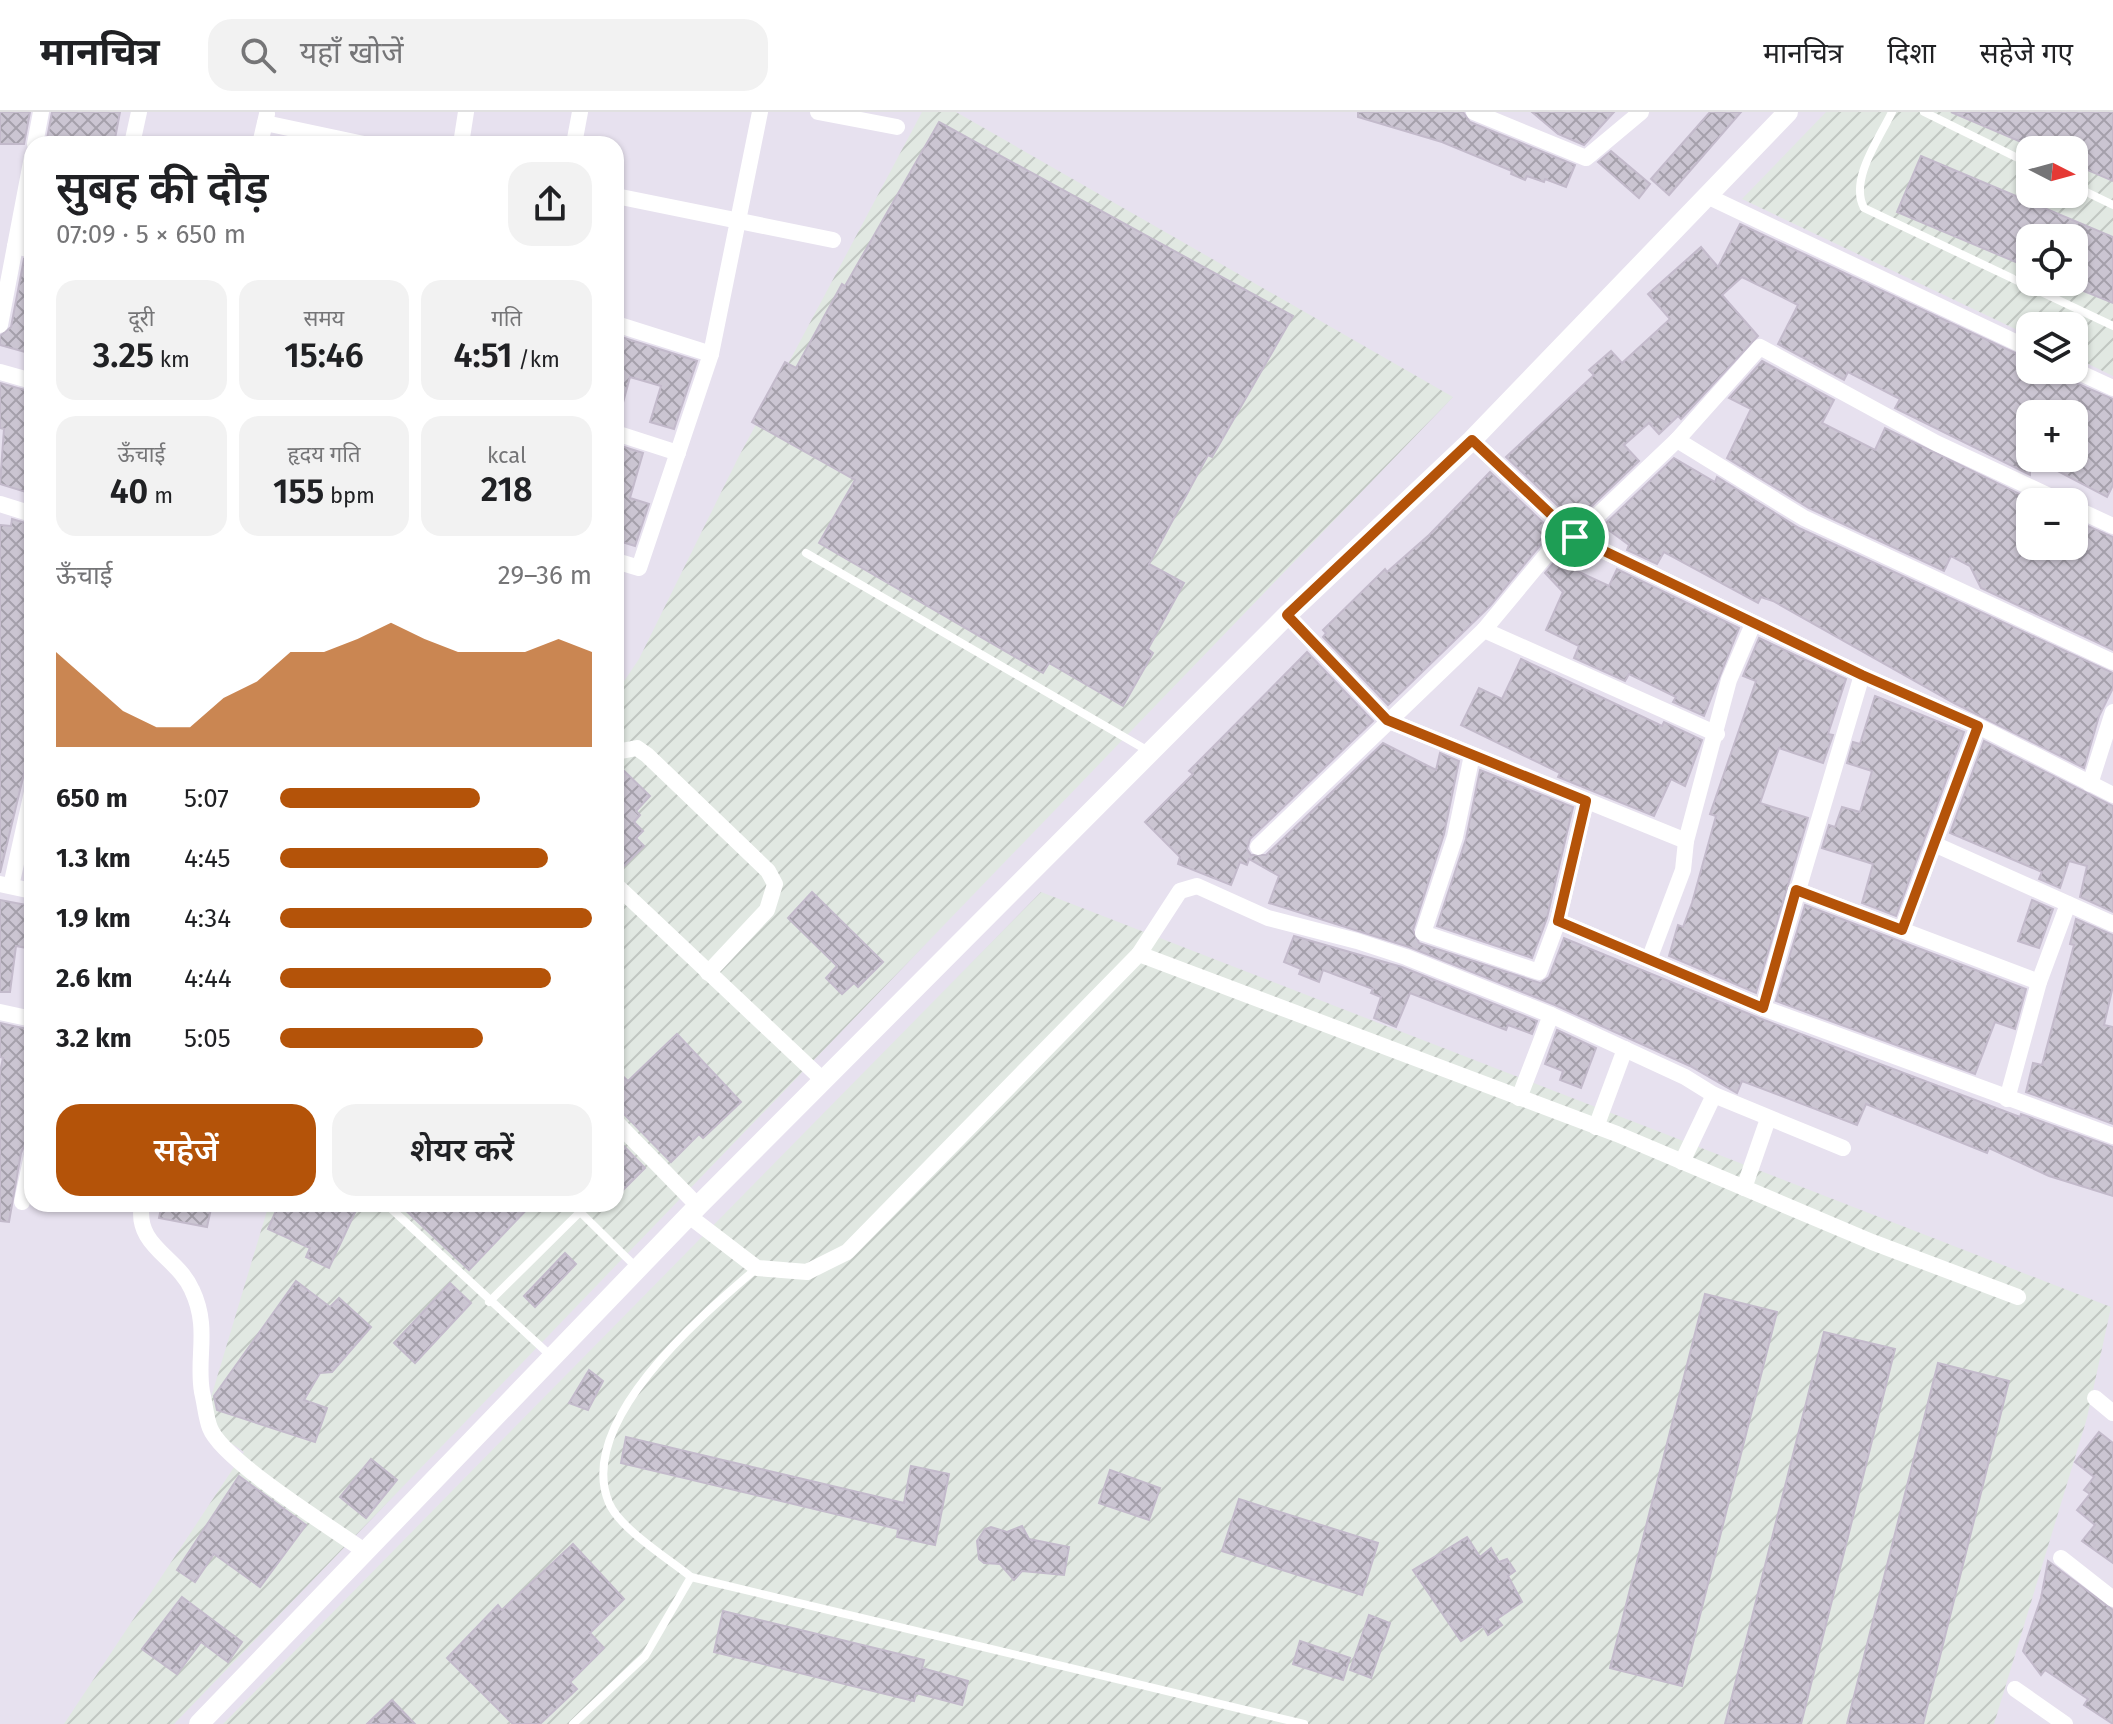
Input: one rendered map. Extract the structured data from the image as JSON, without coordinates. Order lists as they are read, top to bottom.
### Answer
{
  "north": "right",
  "page": {
    "header": "मानचित्र",
    "search": "यहाँ खोजें",
    "nav": ["मानचित्र", "दिशा", "सहेजे गए"],
    "map_buttons": ["+", "−"],
    "heading": ["सुबह की दौड़", "07:09 · 5 × 650 m"],
    "stats": [
      ["दूरी", "3.25 km"],
      ["समय", "15:46"],
      ["गति", "4:51 /km"],
      ["ऊँचाई", "40 m"],
      ["हृदय गति", "155 bpm"],
      ["kcal", "218"]
    ],
    "chart": ["ऊँचाई", "29–36 m"],
    "list": [
      {
        "name": "650 m",
        "note": "5:07"
      },
      {
        "name": "1.3 km",
        "note": "4:45"
      },
      {
        "name": "1.9 km",
        "note": "4:34"
      },
      {
        "name": "2.6 km",
        "note": "4:44"
      },
      {
        "name": "3.2 km",
        "note": "5:05"
      }
    ],
    "buttons": ["सहेजें", "शेयर करें"]
  }
}
